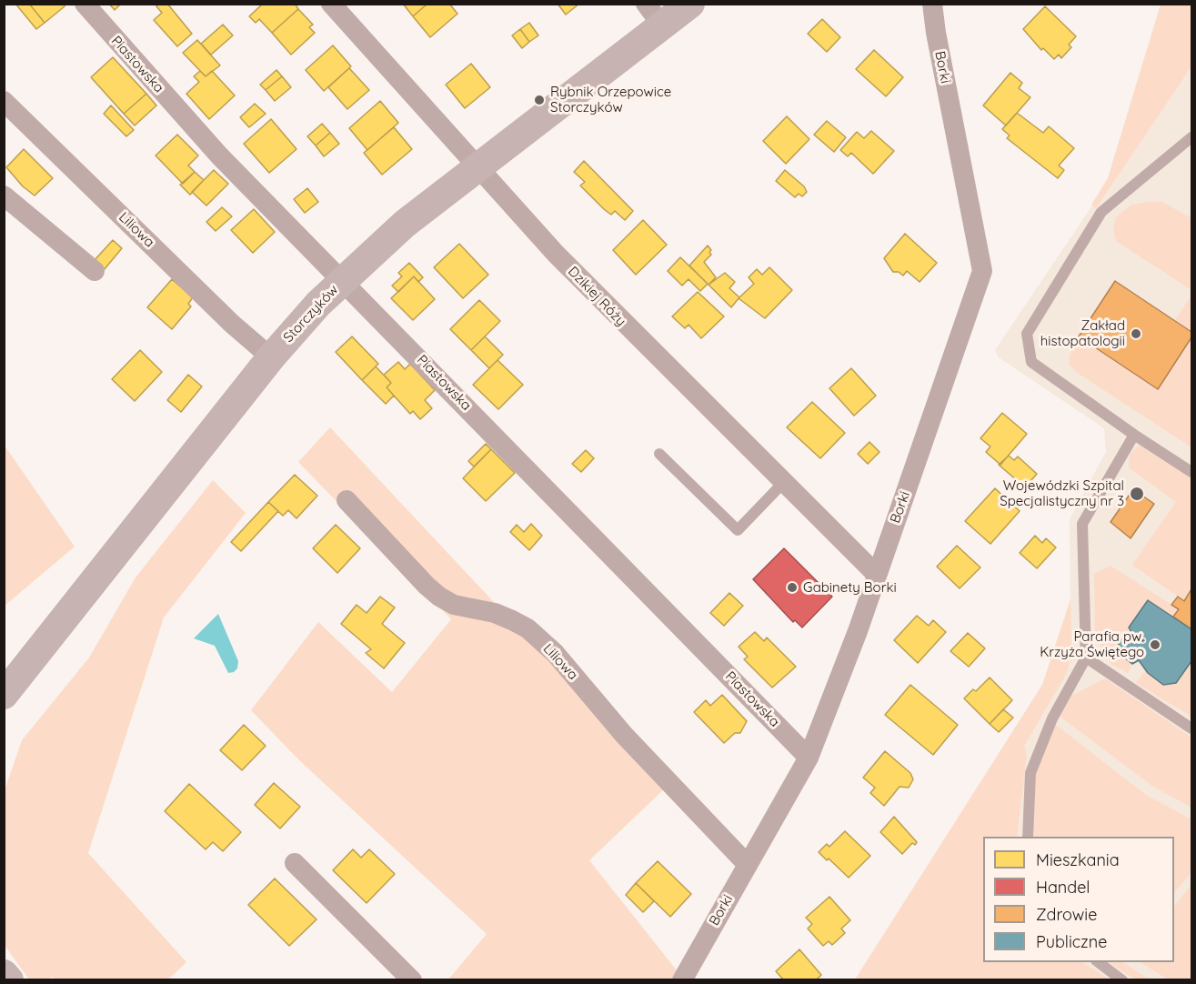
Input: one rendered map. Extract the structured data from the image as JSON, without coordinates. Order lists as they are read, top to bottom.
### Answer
{
  "streets": {
    "street": [
      "Piastowska",
      "Borki",
      "Liliowa",
      "Dzikiej Róży",
      "Storczyków"
    ]
  },
  "crossings": [
    ["Piastowska", "Borki"],
    ["Piastowska", "Storczyków"],
    ["Borki", "Liliowa"],
    ["Borki", "Dzikiej Róży"],
    ["Liliowa", "Storczyków"],
    ["Dzikiej Róży", "Storczyków"]
  ],
  "places": [
    "Rybnik Orzepowice Storczyków",
    "Zakład histopatologii",
    "Wojewódzki Szpital Specjalistyczny nr 3",
    "Gabinety Borki",
    "Parafia pw. Krzyża Świętego"
  ],
  "legend": [
    "Mieszkania",
    "Handel",
    "Zdrowie",
    "Publiczne"
  ]
}
